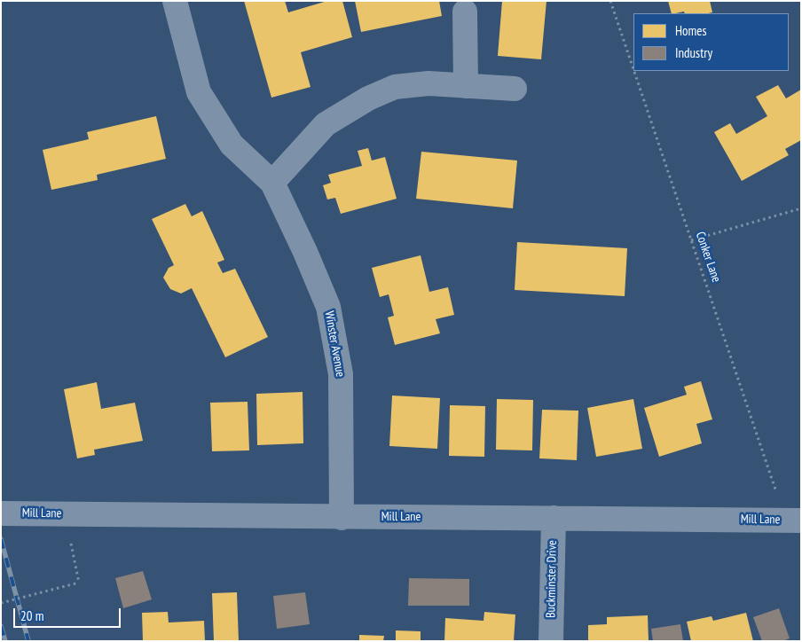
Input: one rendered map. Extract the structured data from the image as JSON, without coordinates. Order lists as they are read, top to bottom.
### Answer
{
  "streets": {
    "street": ["Winster Avenue", "Mill Lane", "Buckminster Drive"],
    "path": ["Conker Lane"]
  },
  "crossings": [
    ["Conker Lane", "Mill Lane"],
    ["Winster Avenue", "Mill Lane"],
    ["Mill Lane", "Buckminster Drive"]
  ],
  "legend": ["Homes", "Industry"],
  "scale_bar": "20 m"
}
